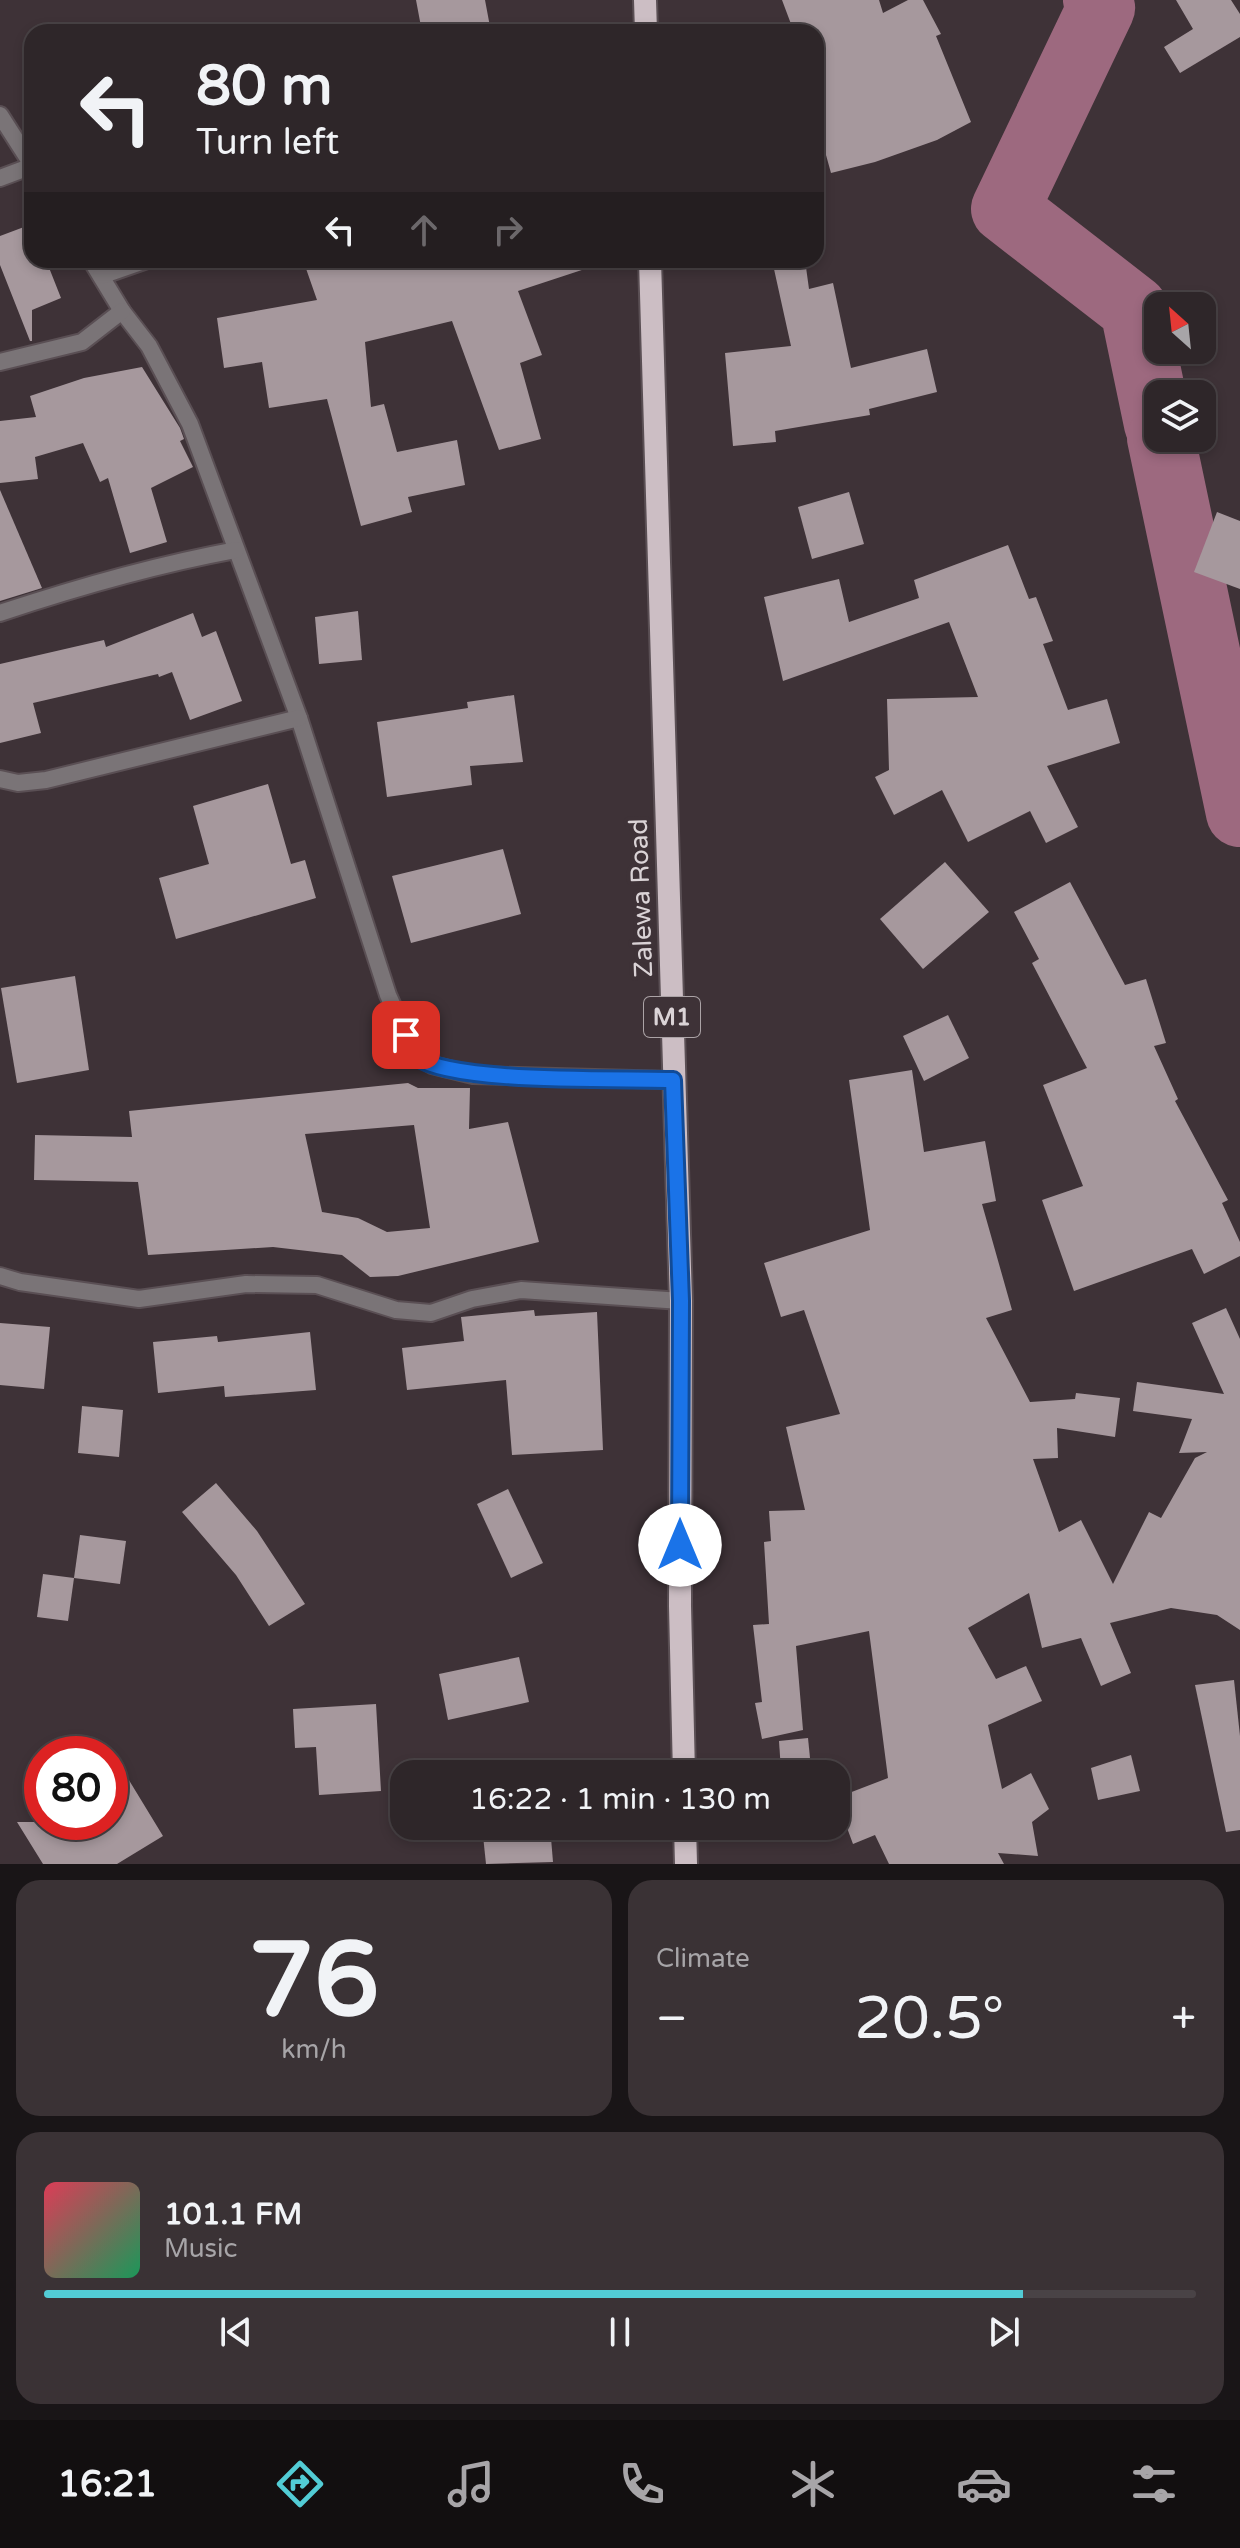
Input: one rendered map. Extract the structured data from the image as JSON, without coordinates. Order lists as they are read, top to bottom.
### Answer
{
  "streets": {
    "highway": ["Zalewa Road", "M1"]
  },
  "north": "top left",
  "page": {
    "turn": ["80 m", "Turn left"],
    "limit": "80",
    "trip": "16:22 · 1 min · 130 m",
    "tile": [
      ["76", "km/h"],
      "Climate"
    ],
    "heat": ["−", "20.5°", "+"],
    "song": ["101.1 FM", "Music"],
    "tabs": "16:21"
  }
}
